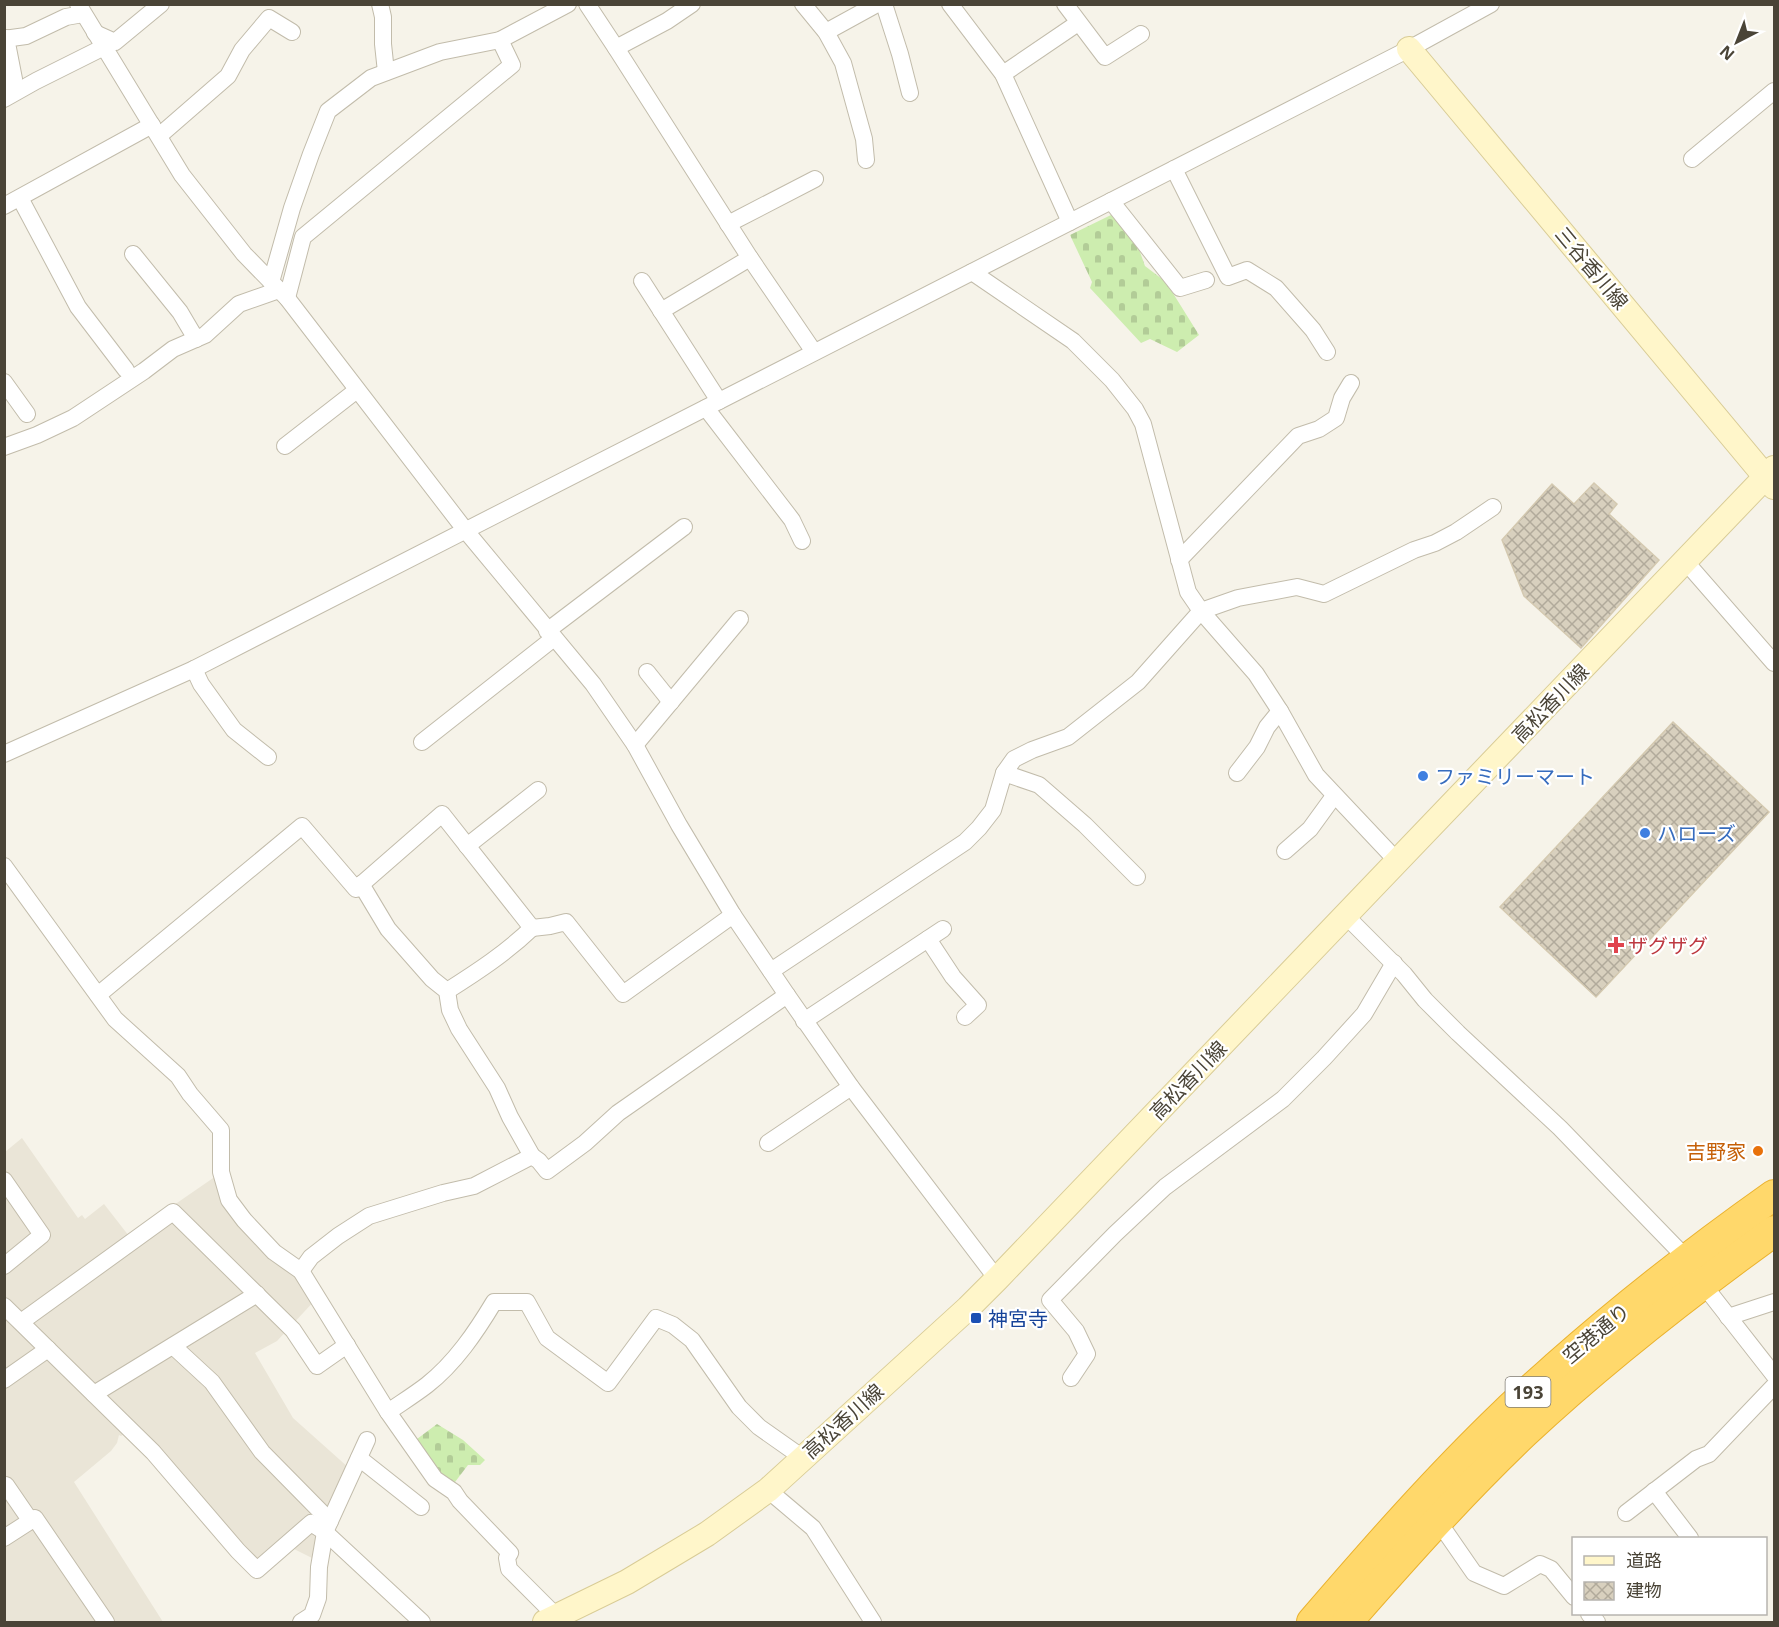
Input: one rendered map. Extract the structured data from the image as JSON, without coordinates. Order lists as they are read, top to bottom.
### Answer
{
  "streets": {
    "highway": ["空港通り", "193"],
    "main road": ["三谷香川線", "高松香川線"]
  },
  "crossings": [
    ["三谷香川線", "高松香川線"]
  ],
  "places": {
    "other": ["ファミリーマート", "ハローズ", "吉野家"],
    "health": ["ザグザグ"],
    "transit": ["神宮寺"]
  },
  "legend": ["道路", "建物"],
  "north": "bottom left"
}
